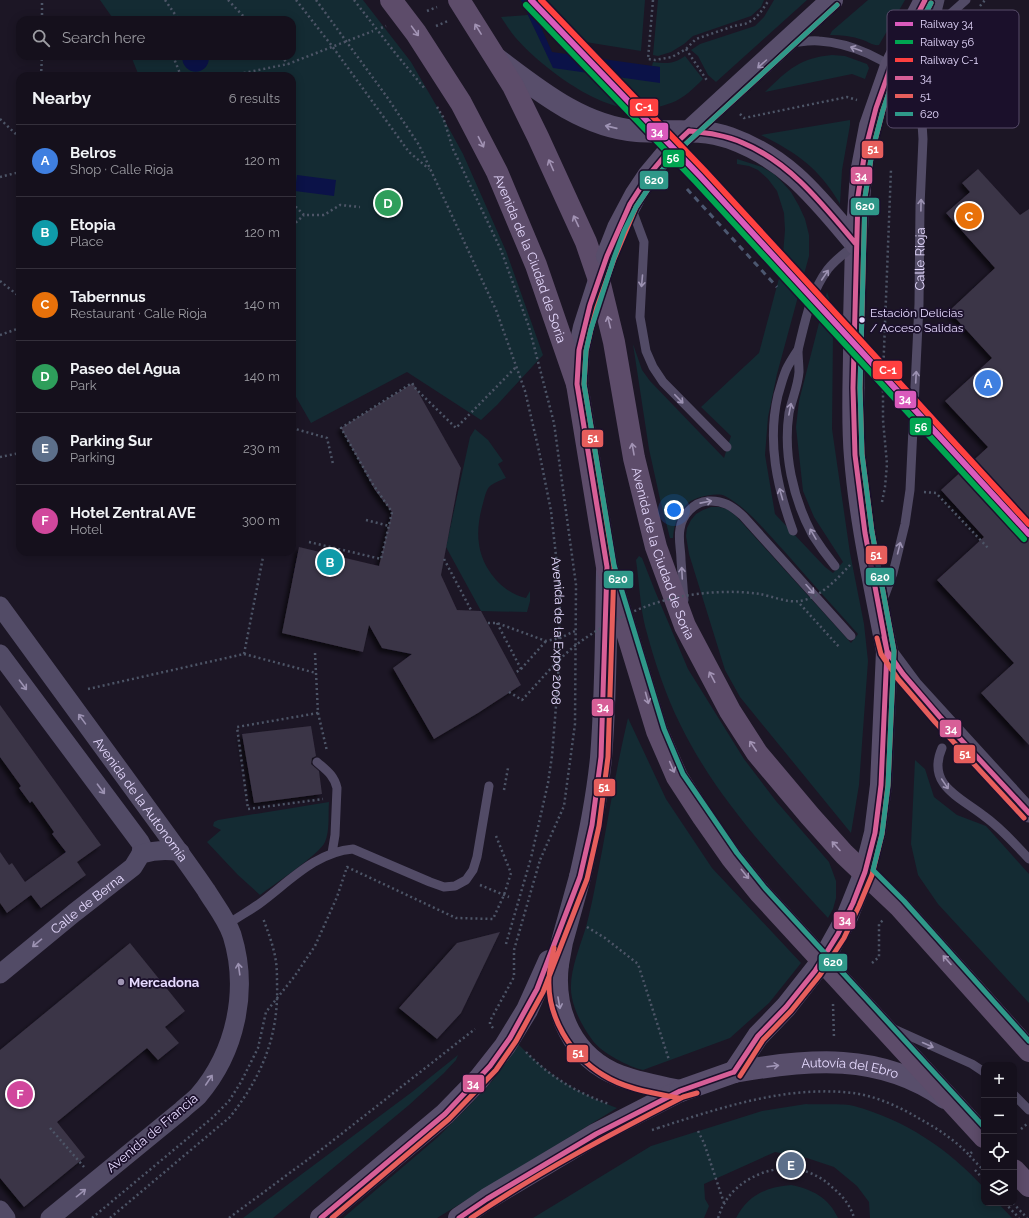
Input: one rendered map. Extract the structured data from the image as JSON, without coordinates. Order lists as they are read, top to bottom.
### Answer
{
  "streets": {
    "main road": ["Avenida de la Ciudad de Soria", "Autovía del Ebro"],
    "street": ["Avenida de la Autonomía", "Calle de Berna", "Avenida de Francia"],
    "lane": ["Calle Rioja"],
    "path": ["Avenida de la Expo 2008"]
  },
  "crossings": [
    ["Avenida de la Ciudad de Soria", "Autovía del Ebro"],
    ["Avenida de la Autonomía", "Calle de Berna"],
    ["Avenida de la Autonomía", "Avenida de Francia"]
  ],
  "one_way": [
    "Calle Rioja",
    "Calle de Berna",
    "Autovía del Ebro",
    "Avenida de Francia"
  ],
  "places": ["Estación Delicias / Acceso Salidas", "Mercadona"],
  "lines": [
    "rail line 34",
    "rail line C-1",
    "transit line 34",
    "transit line 51",
    "transit line 620",
    "rail line 56"
  ],
  "legend": [
    "Railway 34",
    "Railway 56",
    "Railway C-1",
    "34",
    "51",
    "620"
  ],
  "page": {
    "search": "Search here",
    "heading": ["Nearby", "6 results"],
    "list": [
      {
        "mark": "A",
        "name": "Belros",
        "note": "Shop · Calle Rioja",
        "value": "120 m"
      },
      {
        "mark": "B",
        "name": "Etopia",
        "note": "Place",
        "value": "120 m"
      },
      {
        "mark": "C",
        "name": "Tabernnus",
        "note": "Restaurant · Calle Rioja",
        "value": "140 m"
      },
      {
        "mark": "D",
        "name": "Paseo del Agua",
        "note": "Park",
        "value": "140 m"
      },
      {
        "mark": "E",
        "name": "Parking Sur",
        "note": "Parking",
        "value": "230 m"
      },
      {
        "mark": "F",
        "name": "Hotel Zentral AVE",
        "note": "Hotel",
        "value": "300 m"
      }
    ],
    "pins": [
      "D",
      "C",
      "A",
      "B",
      "F",
      "E"
    ],
    "map_buttons": ["+", "−"]
  }
}
